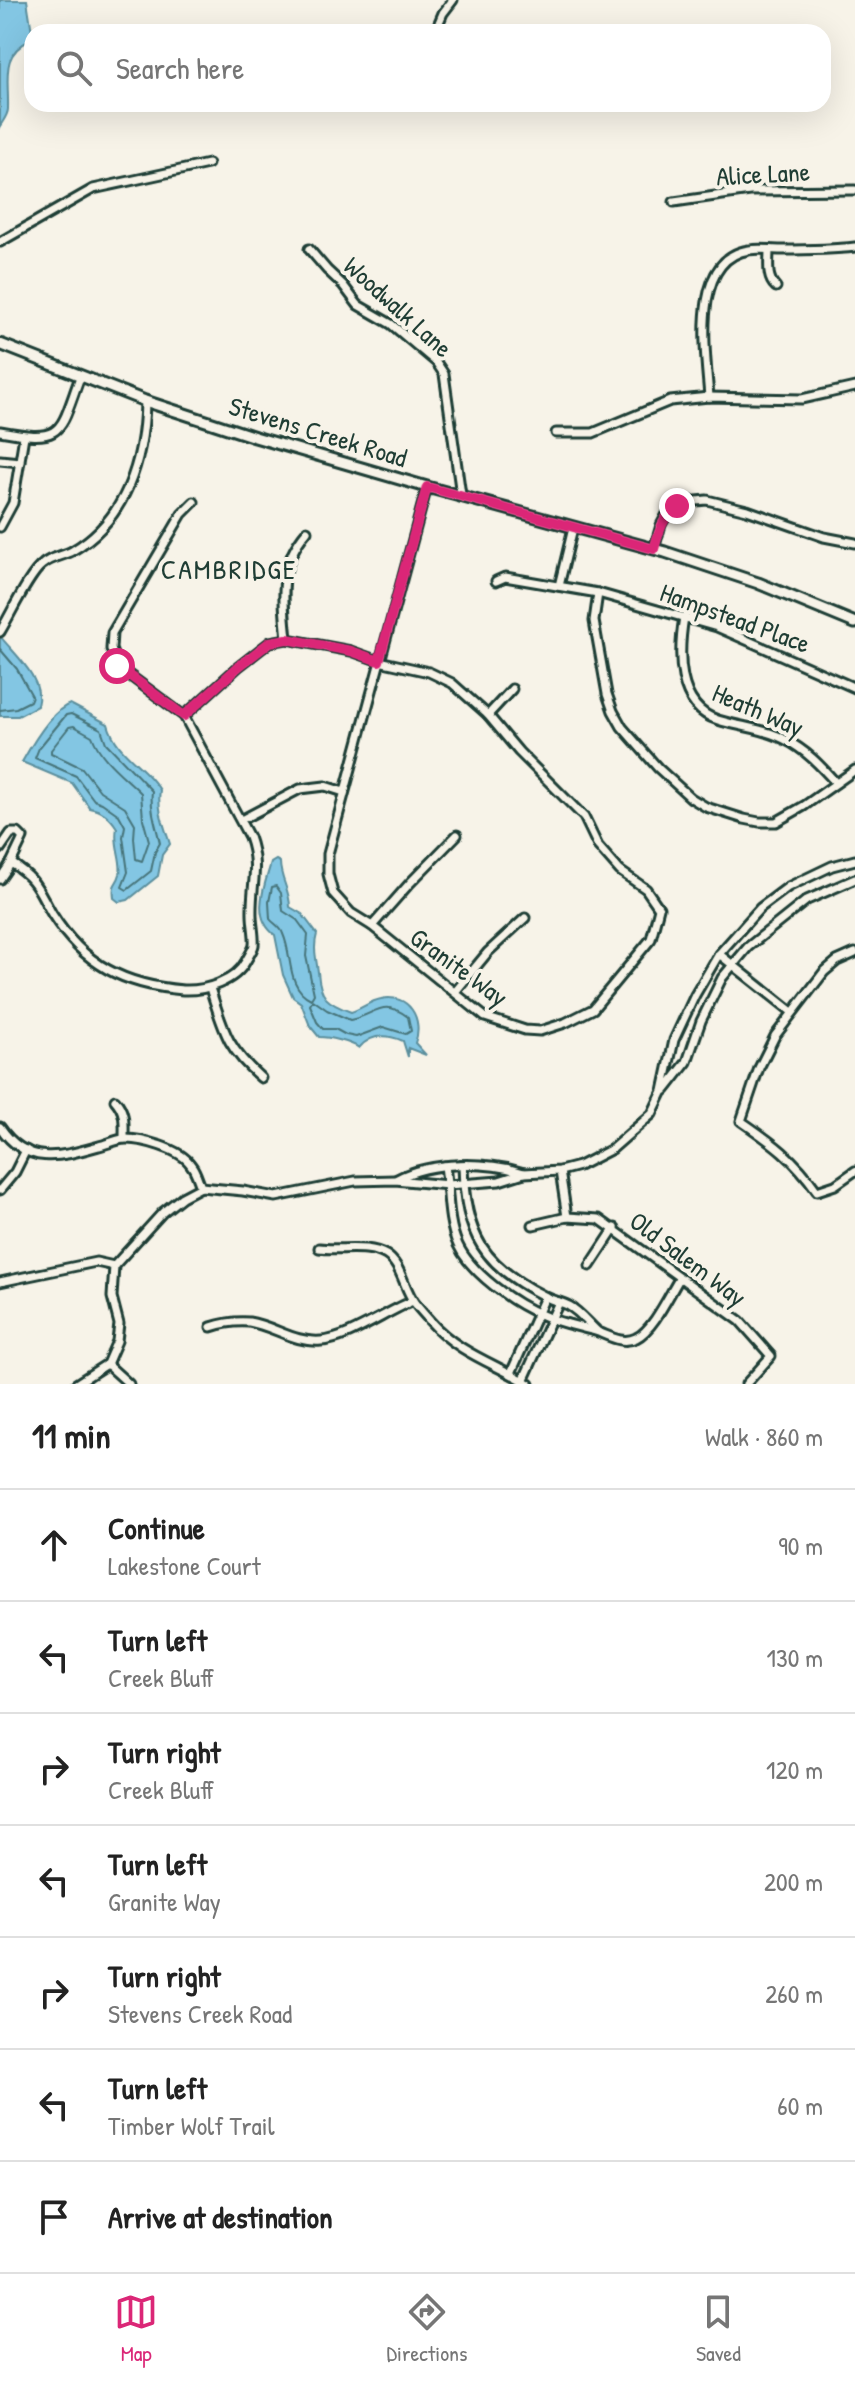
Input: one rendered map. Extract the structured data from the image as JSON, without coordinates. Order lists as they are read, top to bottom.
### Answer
{
  "streets": {
    "street": [
      "Alice Lane",
      "Woodwalk Lane",
      "Stevens Creek Road",
      "Hampstead Place",
      "Heath Way",
      "Granite Way",
      "Old Salem Way"
    ]
  },
  "crossings": [
    ["Woodwalk Lane", "Stevens Creek Road"],
    ["Stevens Creek Road", "Granite Way"],
    ["Hampstead Place", "Heath Way"]
  ],
  "districts": ["CAMBRIDGE"],
  "page": {
    "search": "Search here",
    "heading": ["11 min", "Walk · 860 m"],
    "list": [
      ["Continue", "Lakestone Court", "90 m"],
      ["Turn left", "Creek Bluff", "130 m"],
      ["Turn right", "Creek Bluff", "120 m"],
      ["Turn left", "Granite Way", "200 m"],
      ["Turn right", "Stevens Creek Road", "260 m"],
      ["Turn left", "Timber Wolf Trail", "60 m"],
      "Arrive at destination"
    ],
    "nav": ["Map", "Directions", "Saved"]
  }
}
